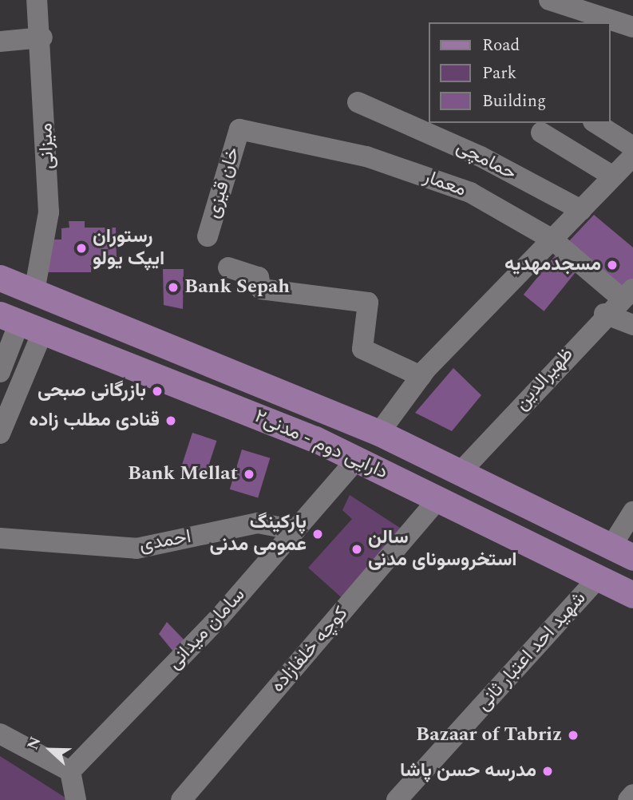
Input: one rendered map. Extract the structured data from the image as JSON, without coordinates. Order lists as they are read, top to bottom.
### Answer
{
  "streets": {
    "main road": ["دارایی دوم - مدنی۲"],
    "street": [
      "میزانی",
      "حمامچی",
      "خان قیزی",
      "معمار",
      "ظهیرالدین",
      "احمدی",
      "سامان میدانی",
      "کوچه خلفازاده",
      "شهید احد اعتبار ثانی"
    ]
  },
  "crossings": [
    ["میزانی", "دارایی دوم - مدنی۲"],
    ["خان قیزی", "معمار"],
    ["معمار", "ظهیرالدین"],
    ["ظهیرالدین", "دارایی دوم - مدنی۲"],
    ["دارایی دوم - مدنی۲", "سامان میدانی"],
    ["دارایی دوم - مدنی۲", "کوچه خلفازاده"],
    ["دارایی دوم - مدنی۲", "شهید احد اعتبار ثانی"],
    ["احمدی", "سامان میدانی"]
  ],
  "places": [
    "رستوران ایپک یولو",
    "مسجدمهدیه",
    "Bank Sepah",
    "بازرگانی صبحی",
    "قنادی مطلب زاده",
    "Bank Mellat",
    "پارکینگ عمومی مدنی",
    "سالن استخروسونای مدنی",
    "Bazaar of Tabriz",
    "مدرسه حسن پاشا"
  ],
  "legend": ["Road", "Park", "Building"],
  "north": "left"
}
